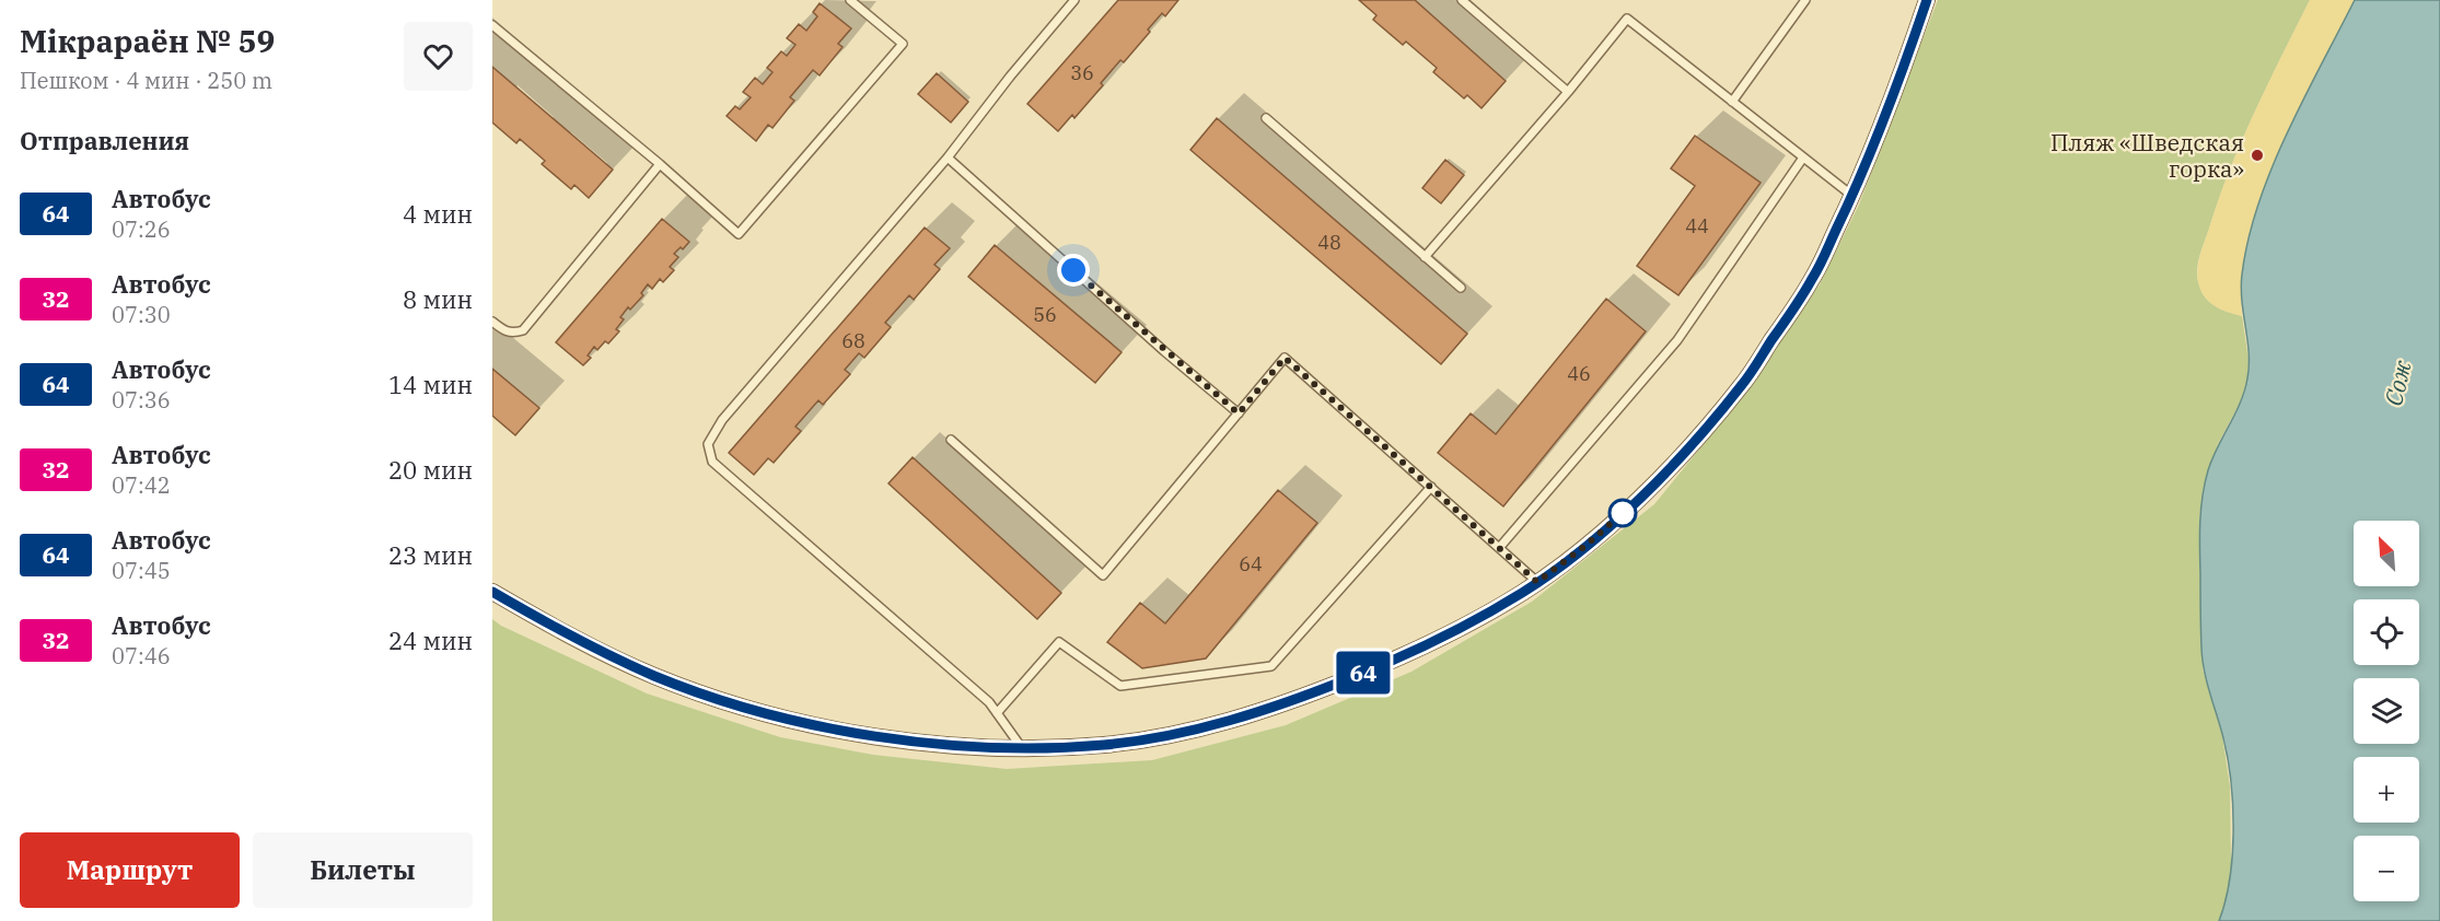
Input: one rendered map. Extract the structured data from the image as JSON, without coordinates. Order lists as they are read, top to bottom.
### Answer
{
  "water": ["Сож"],
  "places": ["Пляж «Шведская горка»"],
  "lines": ["bus line 64"],
  "house_numbers": [
    "36",
    "44",
    "48",
    "56",
    "68",
    "46",
    "64"
  ],
  "north": "top left",
  "page": {
    "heading": [
      ["Мікрараён № 59", "Пешком · 4 мин · 250 m"],
      "Отправления"
    ],
    "on_map": "64",
    "list": [
      {
        "mark": "64",
        "name": "Автобус",
        "note": "07:26",
        "value": "4 мин"
      },
      {
        "mark": "32",
        "name": "Автобус",
        "note": "07:30",
        "value": "8 мин"
      },
      {
        "mark": "64",
        "name": "Автобус",
        "note": "07:36",
        "value": "14 мин"
      },
      {
        "mark": "32",
        "name": "Автобус",
        "note": "07:42",
        "value": "20 мин"
      },
      {
        "mark": "64",
        "name": "Автобус",
        "note": "07:45",
        "value": "23 мин"
      },
      {
        "mark": "32",
        "name": "Автобус",
        "note": "07:46",
        "value": "24 мин"
      }
    ],
    "map_buttons": ["+", "−"],
    "buttons": ["Маршрут", "Билеты"]
  }
}
